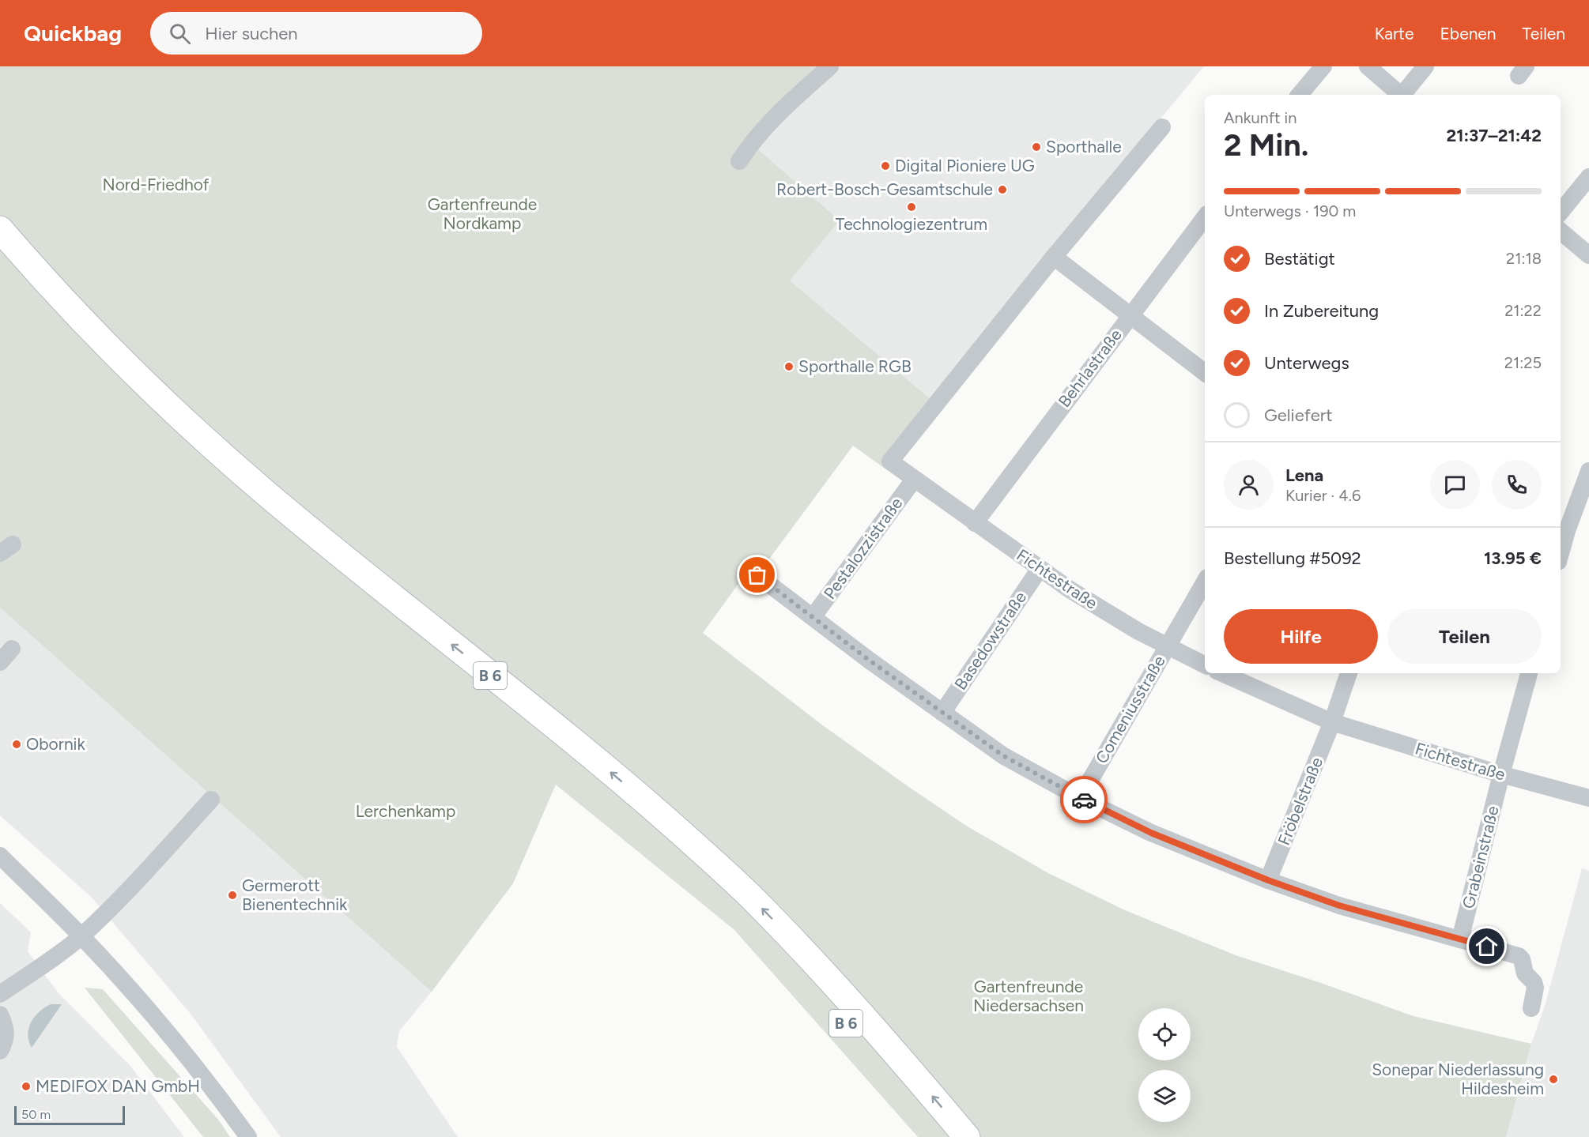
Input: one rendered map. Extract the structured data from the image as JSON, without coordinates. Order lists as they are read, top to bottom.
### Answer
{
  "streets": {
    "highway": ["B 6"],
    "street": [
      "Behrlastraße",
      "Pestalozzistraße",
      "Fichtestraße",
      "Basedowstraße",
      "Comeniusstraße",
      "Fröbelstraße",
      "Grabeinstraße"
    ]
  },
  "crossings": [
    ["Behrlastraße", "Fichtestraße"],
    ["Pestalozzistraße", "Fichtestraße"],
    ["Pestalozzistraße", "Basedowstraße"],
    ["Fichtestraße", "Basedowstraße"],
    ["Fichtestraße", "Comeniusstraße"],
    ["Fichtestraße", "Fröbelstraße"],
    ["Fichtestraße", "Grabeinstraße"]
  ],
  "parks": [
    "Nord-Friedhof",
    "Gartenfreunde Nordkamp",
    "Lerchenkamp",
    "Gartenfreunde Niedersachsen"
  ],
  "places": [
    "Sporthalle",
    "Digital Pioniere UG",
    "Robert-Bosch-Gesamtschule",
    "Technologiezentrum",
    "Sporthalle RGB",
    "Obornik",
    "Germerott Bienentechnik",
    "Sonepar Niederlassung Hildesheim",
    "MEDIFOX DAN GmbH"
  ],
  "scale_bar": "50 m",
  "page": {
    "header": "Quickbag",
    "search": "Hier suchen",
    "nav": ["Karte", "Ebenen", "Teilen"],
    "heading": ["2 Min.", "Ankunft in", "21:37–21:42"],
    "panel": [
      "Lena",
      "Kurier · 4.6",
      "Bestellung #5092",
      "13.95 €"
    ],
    "bar": "Unterwegs · 190 m",
    "list": [
      ["Bestätigt", "21:18"],
      ["In Zubereitung", "21:22"],
      ["Unterwegs", "21:25"],
      "Geliefert"
    ],
    "buttons": ["Hilfe", "Teilen"],
    "scale": "50 m"
  }
}
